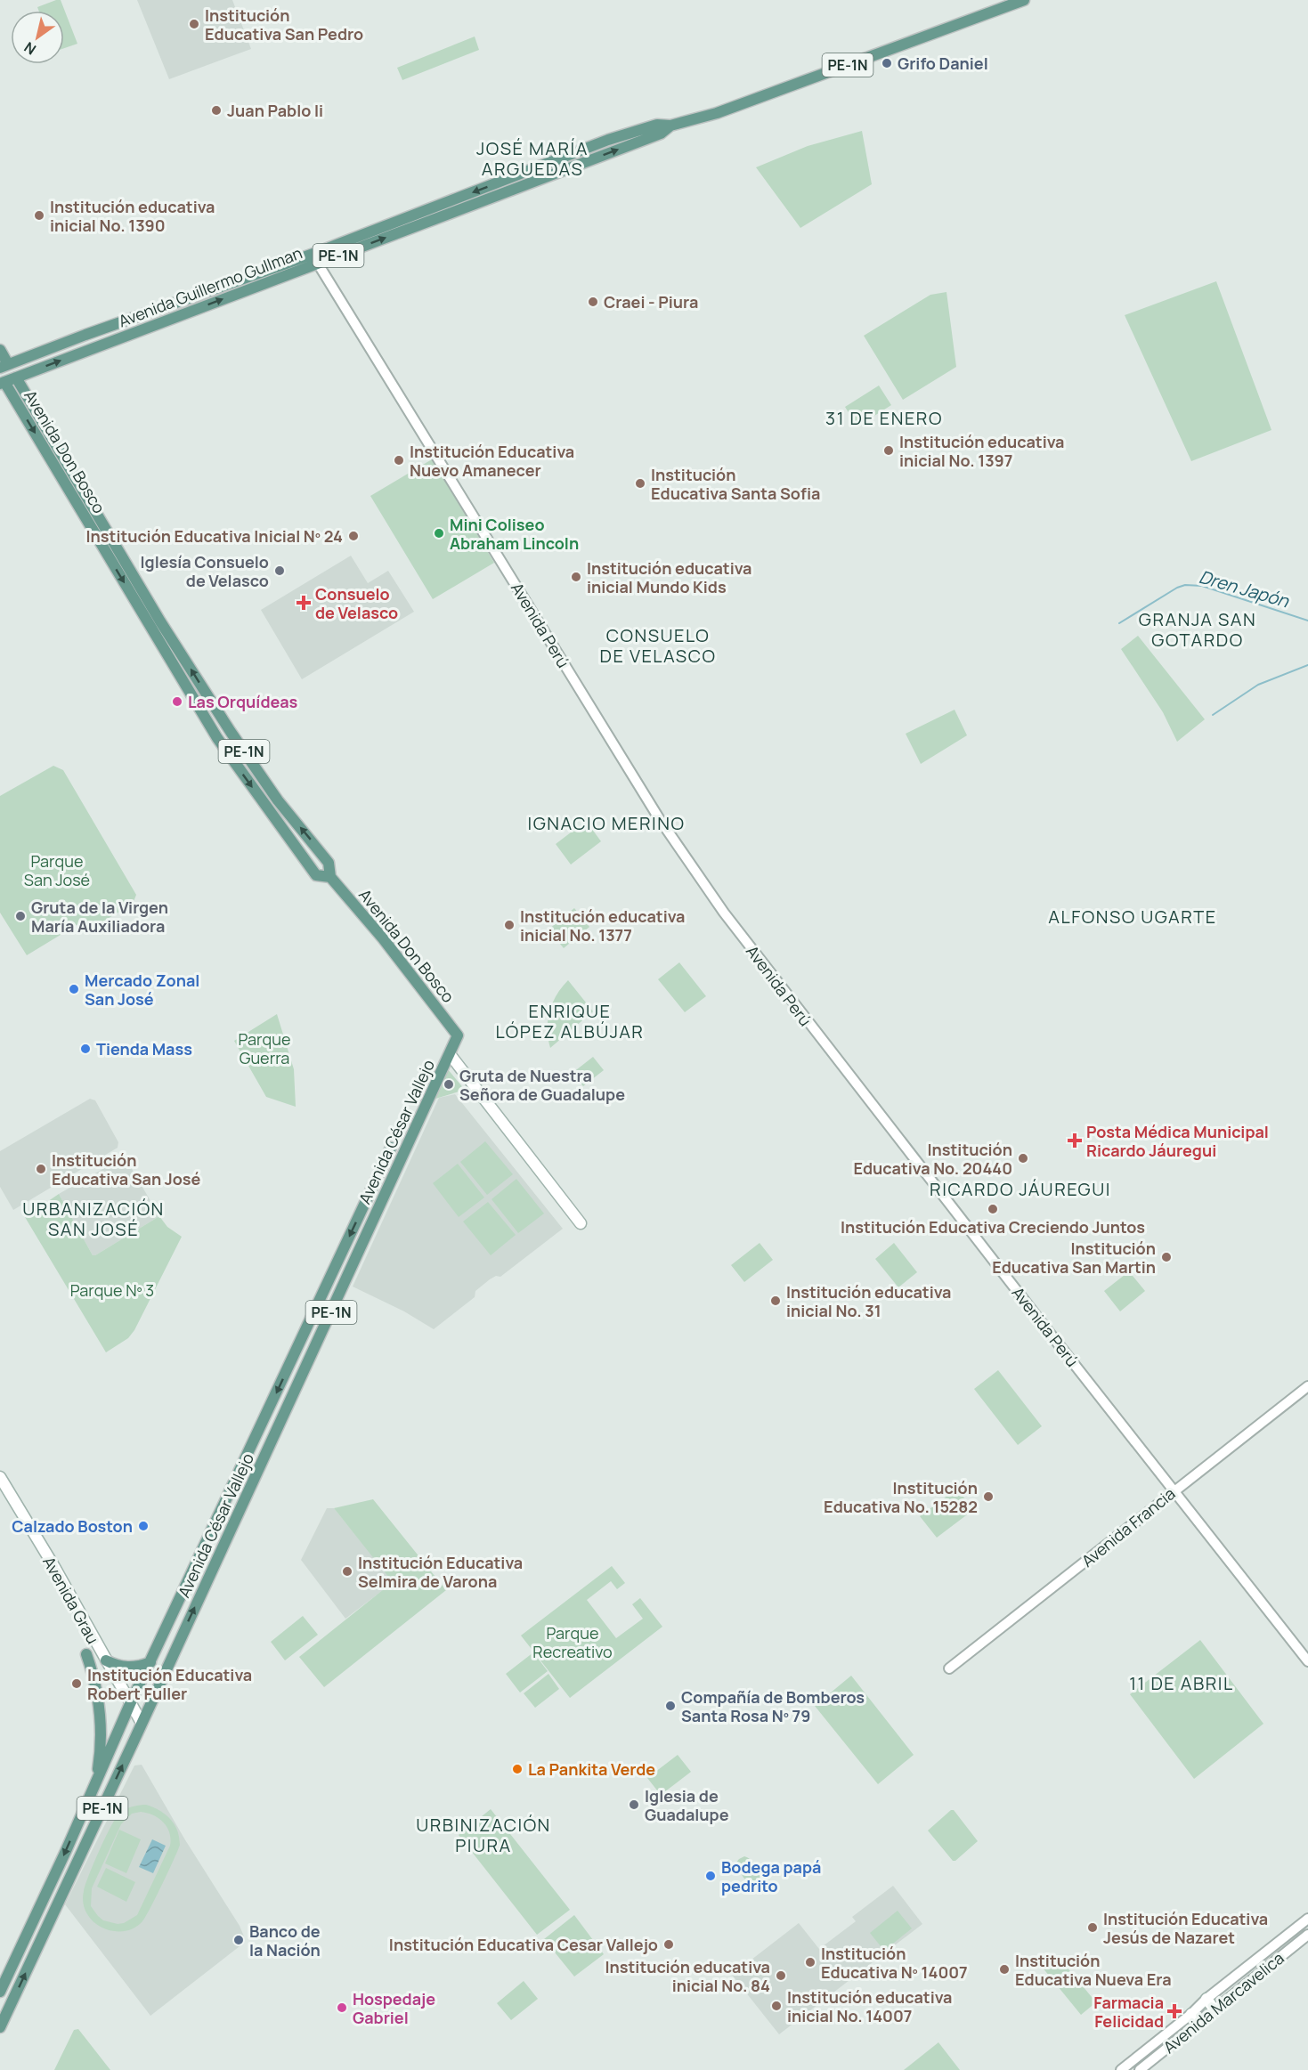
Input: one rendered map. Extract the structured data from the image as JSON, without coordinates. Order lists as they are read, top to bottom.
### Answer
{
  "streets": {
    "main road": [
      "PE-1N",
      "Avenida Guillermo Gullman",
      "Avenida Don Bosco",
      "Avenida César Vallejo",
      "Avenida Grau"
    ],
    "street": ["Avenida Perú", "Avenida Francia", "Avenida Marcavelica"]
  },
  "crossings": [
    ["Avenida Guillermo Gullman", "Avenida Don Bosco"],
    ["Avenida Guillermo Gullman", "Avenida Perú"],
    ["Avenida Don Bosco", "Avenida César Vallejo"],
    ["Avenida Perú", "Avenida Francia"],
    ["Avenida César Vallejo", "Avenida Grau"]
  ],
  "districts": [
    "JOSÉ MARÍA ARGUEDAS",
    "31 DE ENERO",
    "GRANJA SAN GOTARDO",
    "CONSUELO DE VELASCO",
    "IGNACIO MERINO",
    "ALFONSO UGARTE",
    "ENRIQUE LÓPEZ ALBÚJAR",
    "RICARDO JÁUREGUI",
    "URBANIZACIÓN SAN JOSÉ",
    "11 DE ABRIL",
    "URBINIZACIÓN PIURA"
  ],
  "water": ["Dren Japón"],
  "parks": [
    "Parque San José",
    "Parque Guerra",
    "Parque Nº 3",
    "Parque Recreativo"
  ],
  "places": {
    "other": [
      "Institución Educativa San Pedro",
      "Grifo Daniel",
      "Juan Pablo Ii",
      "Institución educativa inicial No. 1390",
      "Craei - Piura",
      "Institución educativa inicial No. 1397",
      "Institución Educativa Nuevo Amanecer",
      "Institución Educativa Santa Sofia",
      "Mini Coliseo Abraham Lincoln",
      "Institución Educativa Inicial Nº 24",
      "Iglesía Consuelo de Velasco",
      "Institución educativa inicial Mundo Kids",
      "Las Orquídeas",
      "Gruta de la Virgen María Auxiliadora",
      "Institución educativa inicial No. 1377",
      "Mercado Zonal San José",
      "Tienda Mass",
      "Gruta de Nuestra Señora de Guadalupe",
      "Institución Educativa No. 20440",
      "Institución Educativa San José",
      "Institución Educativa Creciendo Juntos",
      "Institución Educativa San Martin",
      "Institución educativa inicial No. 31",
      "Institución Educativa No. 15282",
      "Calzado Boston",
      "Institución Educativa Selmira de Varona",
      "Institución Educativa Robert Fuller",
      "Compañía de Bomberos Santa Rosa Nº 79",
      "La Pankita Verde",
      "Iglesia de Guadalupe",
      "Bodega papá pedrito",
      "Institución Educativa Jesús de Nazaret",
      "Banco de la Nación",
      "Institución Educativa Cesar Vallejo",
      "Institución Educativa Nº 14007",
      "Institución Educativa Nueva Era",
      "Institución educativa inicial No. 84",
      "Institución educativa inicial No. 14007",
      "Hospedaje Gabriel"
    ],
    "health": ["Consuelo de Velasco", "Posta Médica Municipal Ricardo Jáuregui", "Farmacia Felicidad"]
  },
  "north": "bottom left"
}
